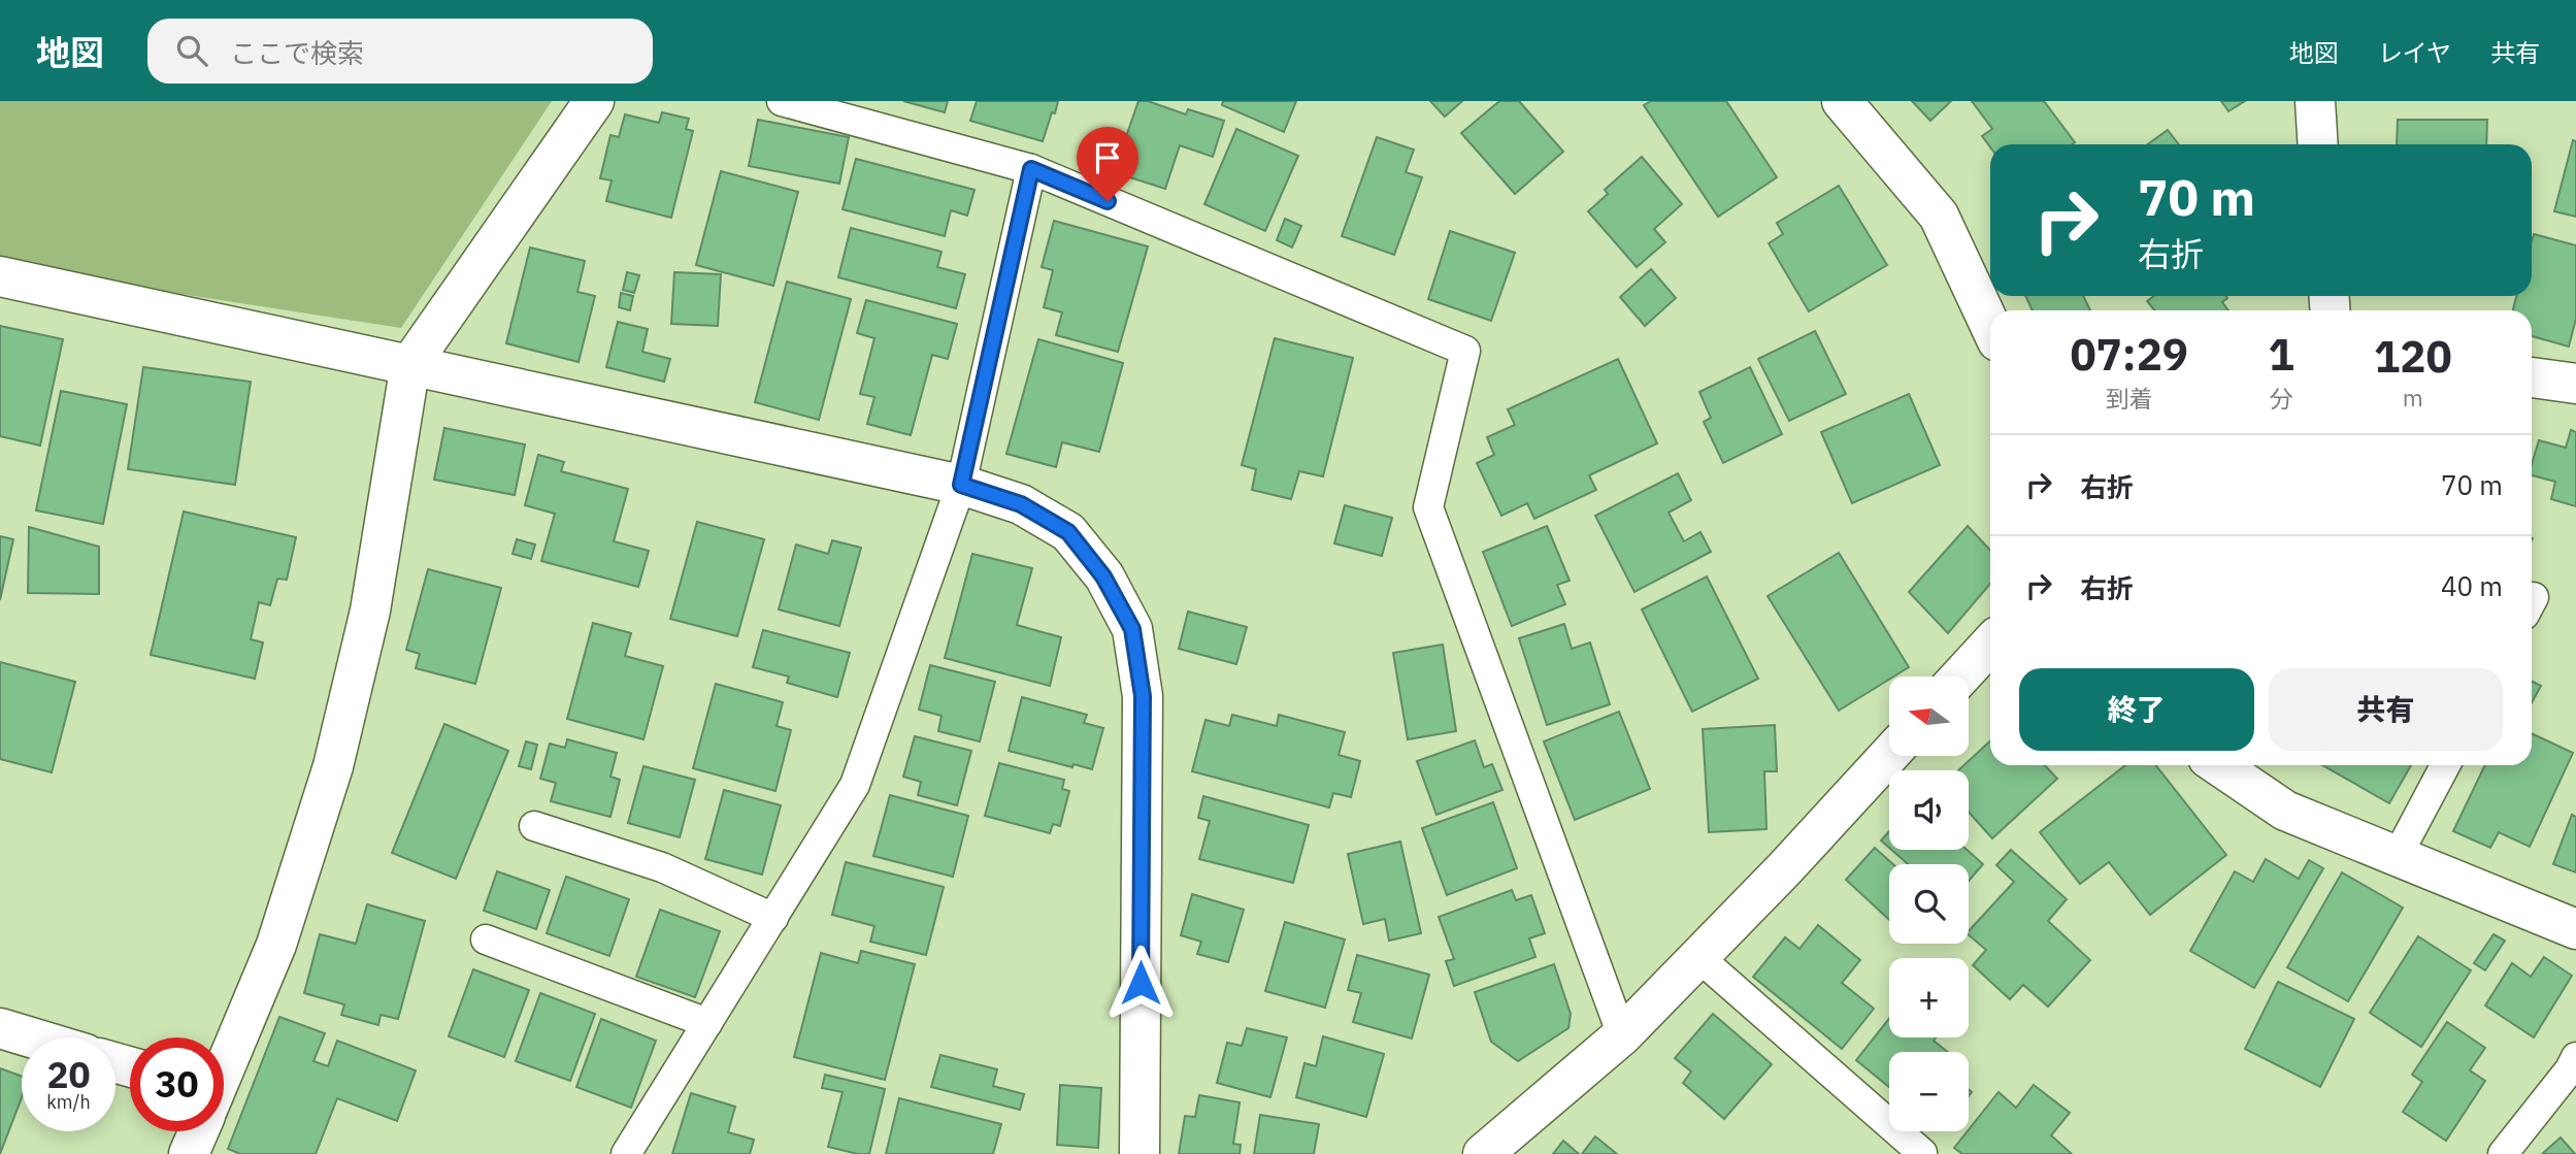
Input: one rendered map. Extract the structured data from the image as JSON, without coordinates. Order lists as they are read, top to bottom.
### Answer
{
  "north": "left",
  "page": {
    "header": "地図",
    "search": "ここで検索",
    "nav": ["地図", "レイヤ", "共有"],
    "turn": ["70 m", "右折"],
    "eta": [
      "07:29",
      "到着",
      "1",
      "分",
      "120",
      "m"
    ],
    "list": [
      {
        "name": "右折",
        "value": "70 m"
      },
      {
        "name": "右折",
        "value": "40 m"
      }
    ],
    "buttons": ["終了", "共有"],
    "map_buttons": ["+", "−"],
    "speed": "20 km/h",
    "limit": "30"
  }
}
